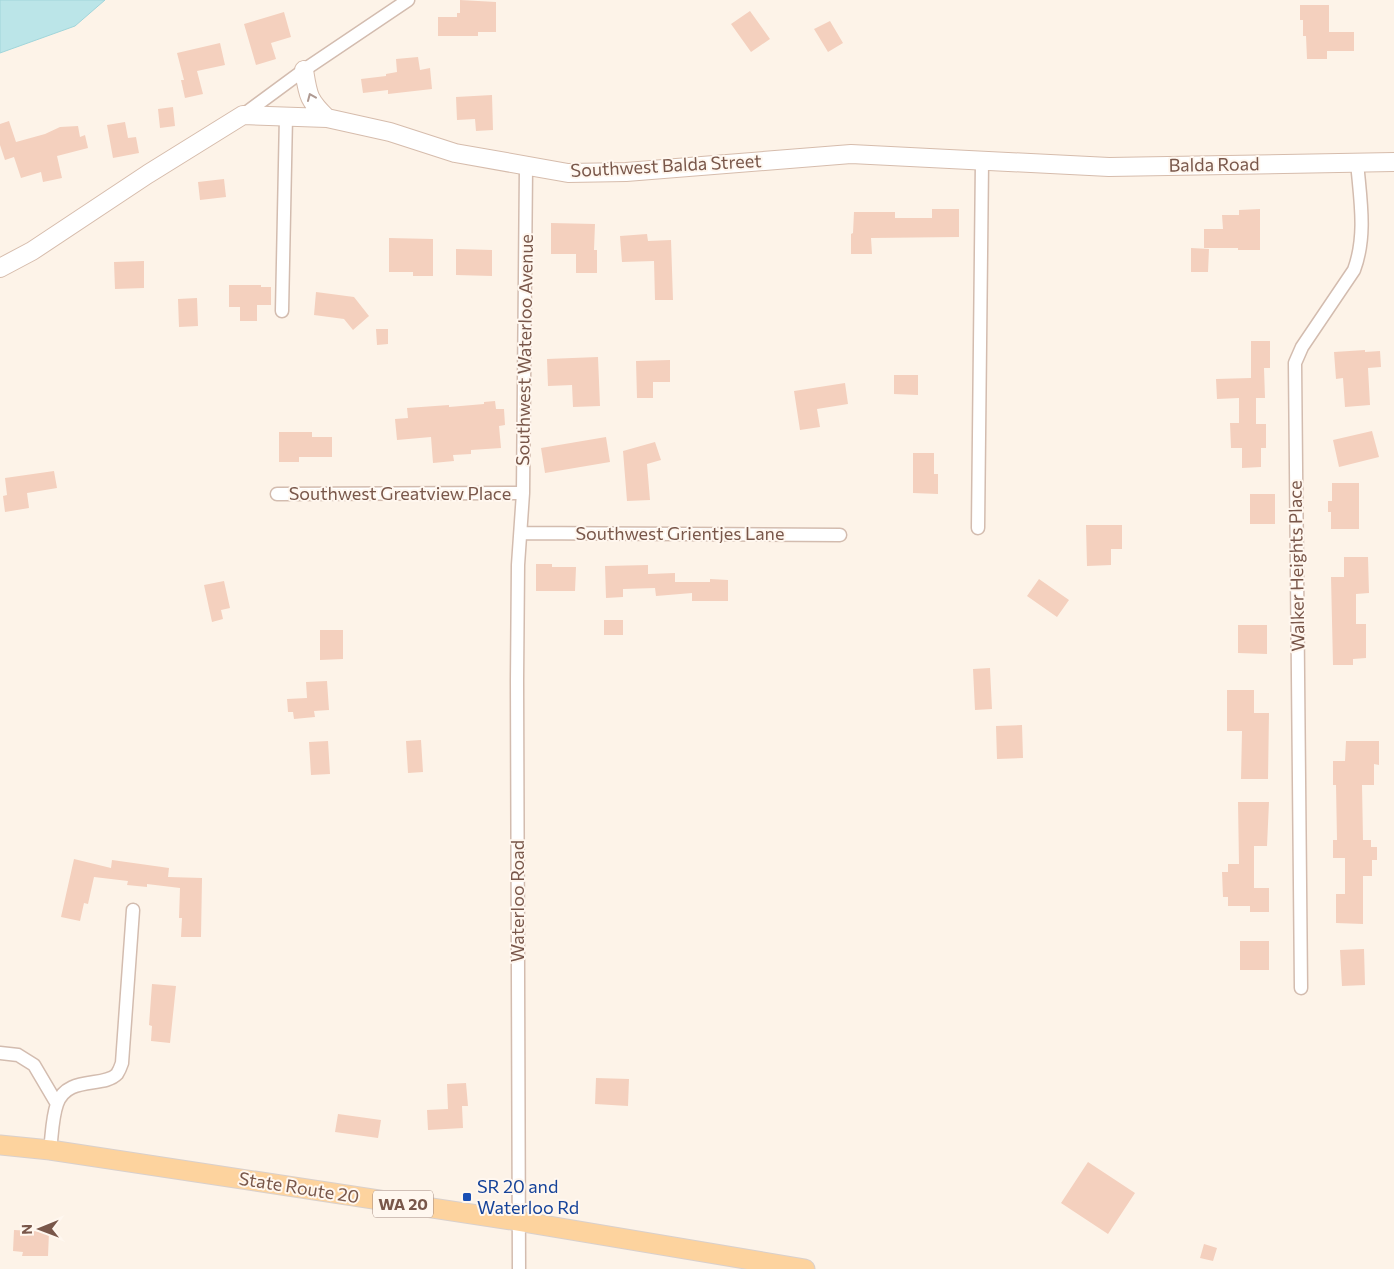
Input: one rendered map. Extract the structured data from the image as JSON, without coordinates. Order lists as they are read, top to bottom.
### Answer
{
  "streets": {
    "main road": ["State Route 20", "WA 20"],
    "street": [
      "Balda Road",
      "Southwest Balda Street",
      "Southwest Waterloo Avenue",
      "Southwest Greatview Place",
      "Southwest Grientjes Lane",
      "Walker Heights Place",
      "Waterloo Road"
    ]
  },
  "crossings": [
    ["Balda Road", "Southwest Balda Street"],
    ["Balda Road", "Walker Heights Place"],
    ["Southwest Balda Street", "Southwest Waterloo Avenue"],
    ["Southwest Waterloo Avenue", "Southwest Greatview Place"],
    ["Southwest Waterloo Avenue", "Southwest Grientjes Lane"],
    ["Southwest Waterloo Avenue", "Waterloo Road"],
    ["Southwest Grientjes Lane", "Waterloo Road"],
    ["Waterloo Road", "State Route 20"]
  ],
  "places": {
    "transit": ["SR 20 and Waterloo Rd"]
  },
  "north": "left"
}
